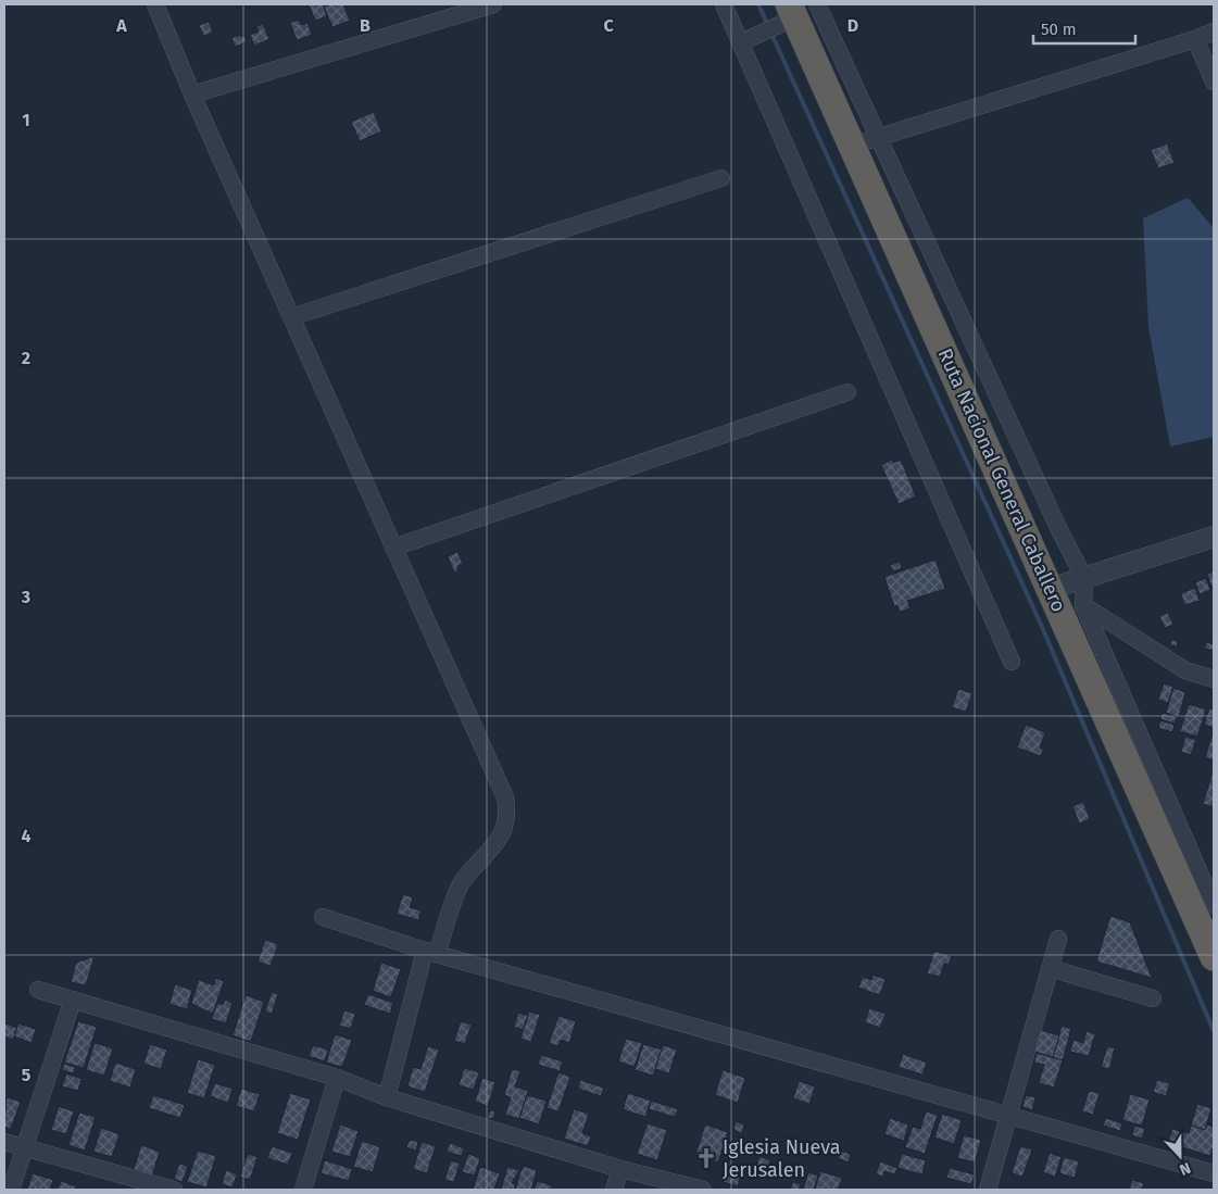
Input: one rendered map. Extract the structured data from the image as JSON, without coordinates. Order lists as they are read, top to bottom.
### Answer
{
  "streets": {
    "highway": ["Ruta Nacional General Caballero"]
  },
  "places": {
    "church": ["Iglesia Nueva Jerusalen"]
  },
  "scale_bar": "50 m",
  "north": "bottom",
  "grid": {
    "columns": [
      "A",
      "B",
      "C",
      "D"
    ],
    "rows": [
      "1",
      "2",
      "3",
      "4",
      "5"
    ]
  }
}
